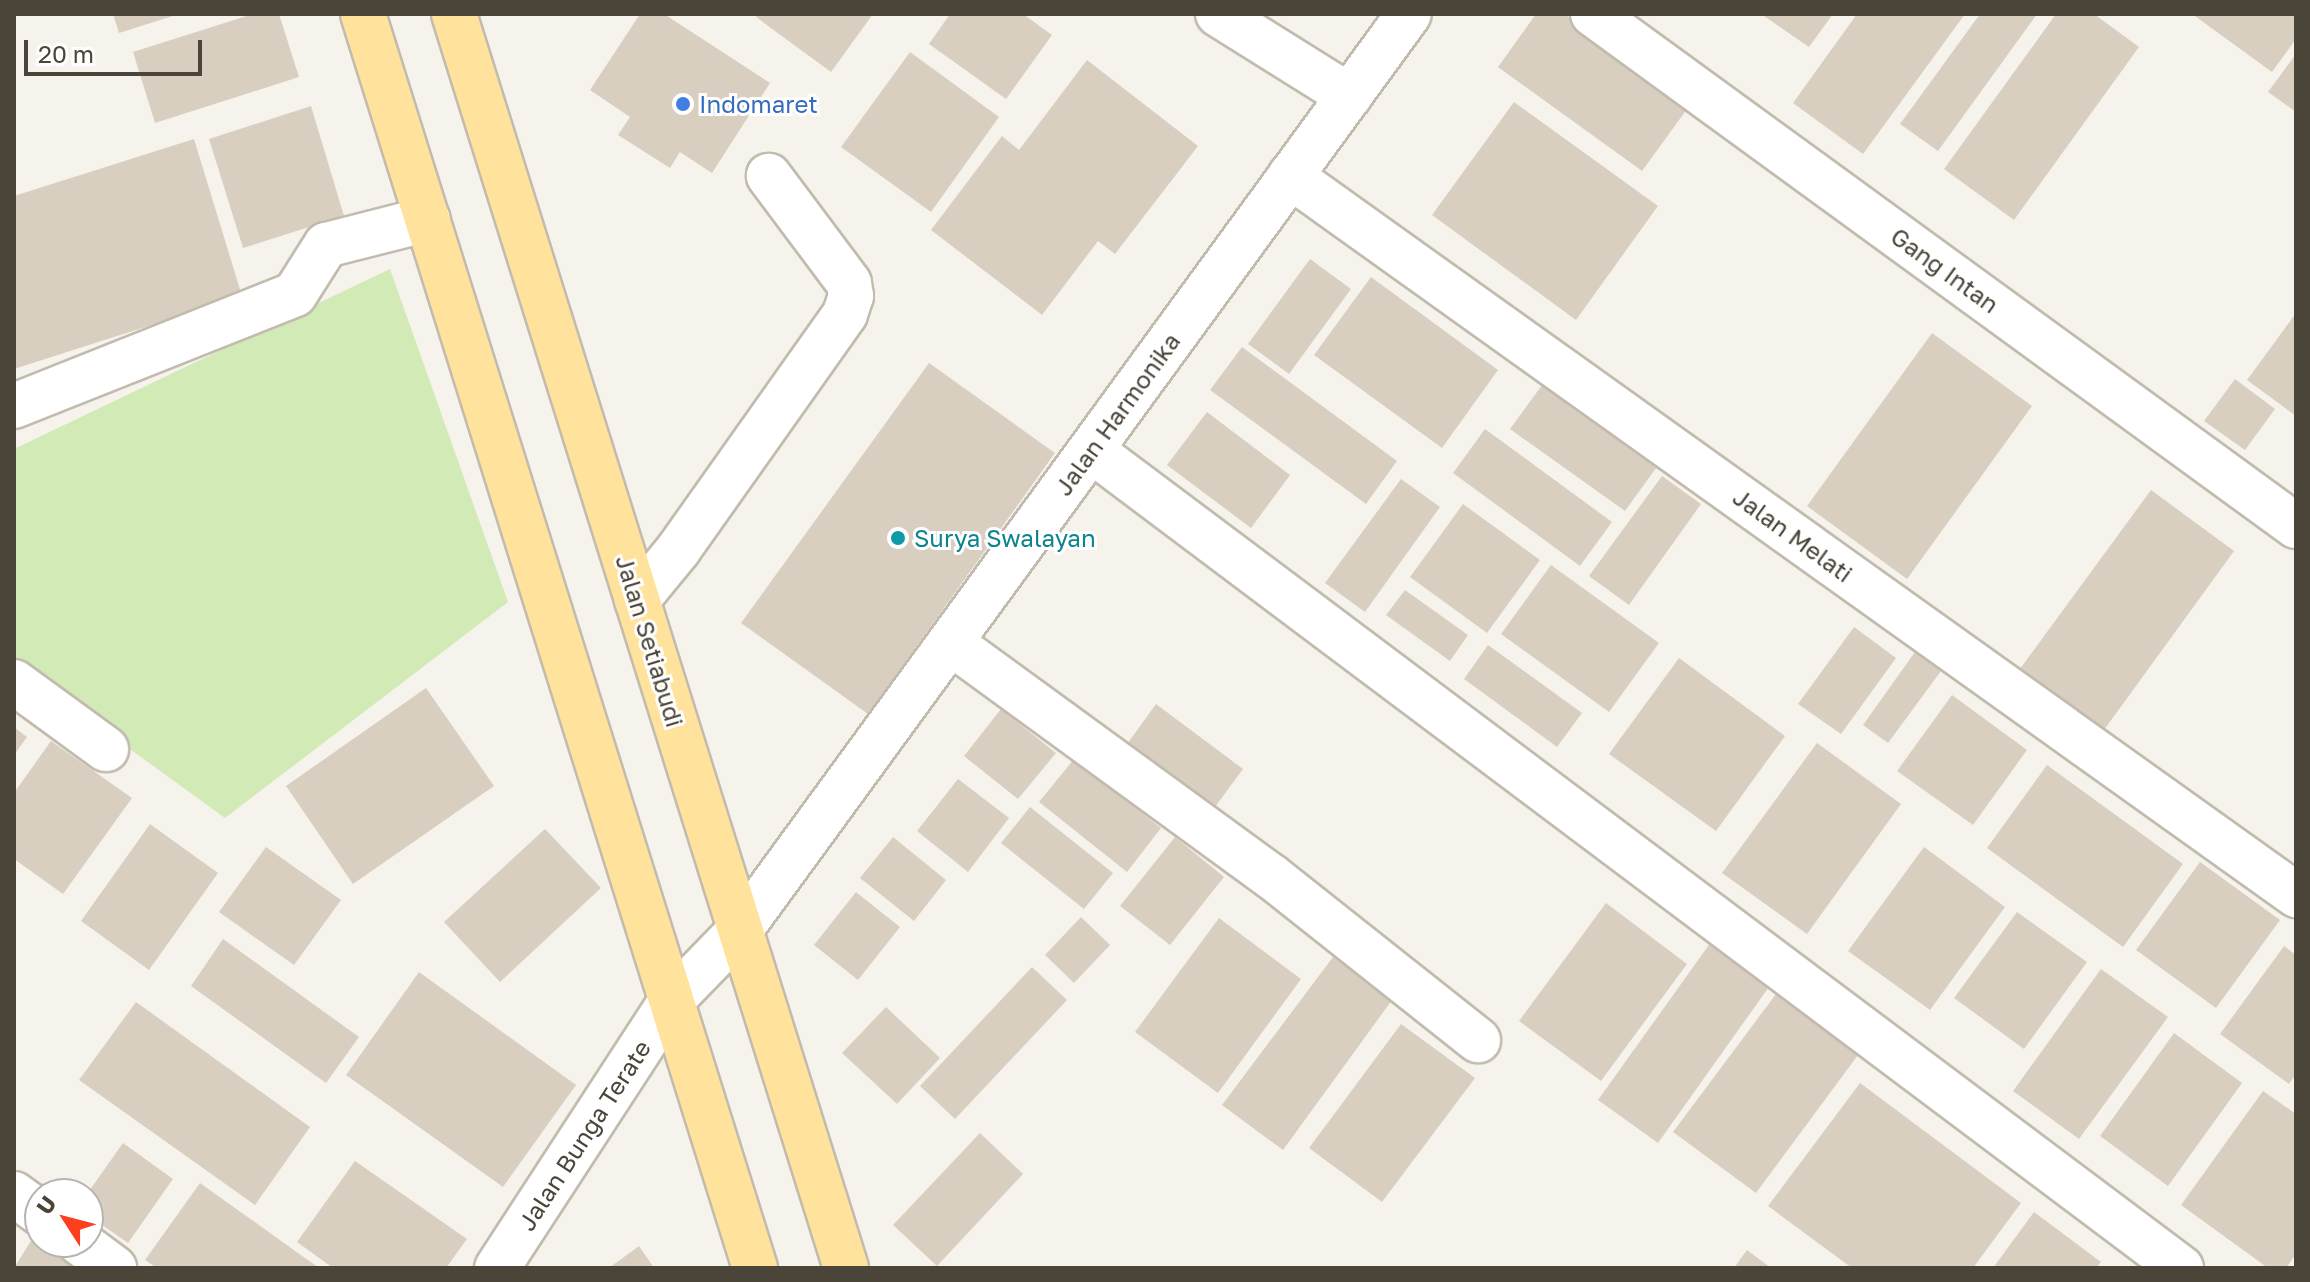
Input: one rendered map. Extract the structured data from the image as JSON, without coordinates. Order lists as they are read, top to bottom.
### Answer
{
  "streets": {
    "main road": ["Jalan Setiabudi"],
    "street": [
      "Gang Intan",
      "Jalan Harmonika",
      "Jalan Melati",
      "Jalan Bunga Terate"
    ]
  },
  "crossings": [
    ["Jalan Harmonika", "Jalan Melati"],
    ["Jalan Harmonika", "Jalan Setiabudi"],
    ["Jalan Harmonika", "Jalan Bunga Terate"],
    ["Jalan Setiabudi", "Jalan Bunga Terate"]
  ],
  "places": ["Indomaret", "Surya Swalayan"],
  "scale_bar": "20 m",
  "north": "top left"
}
